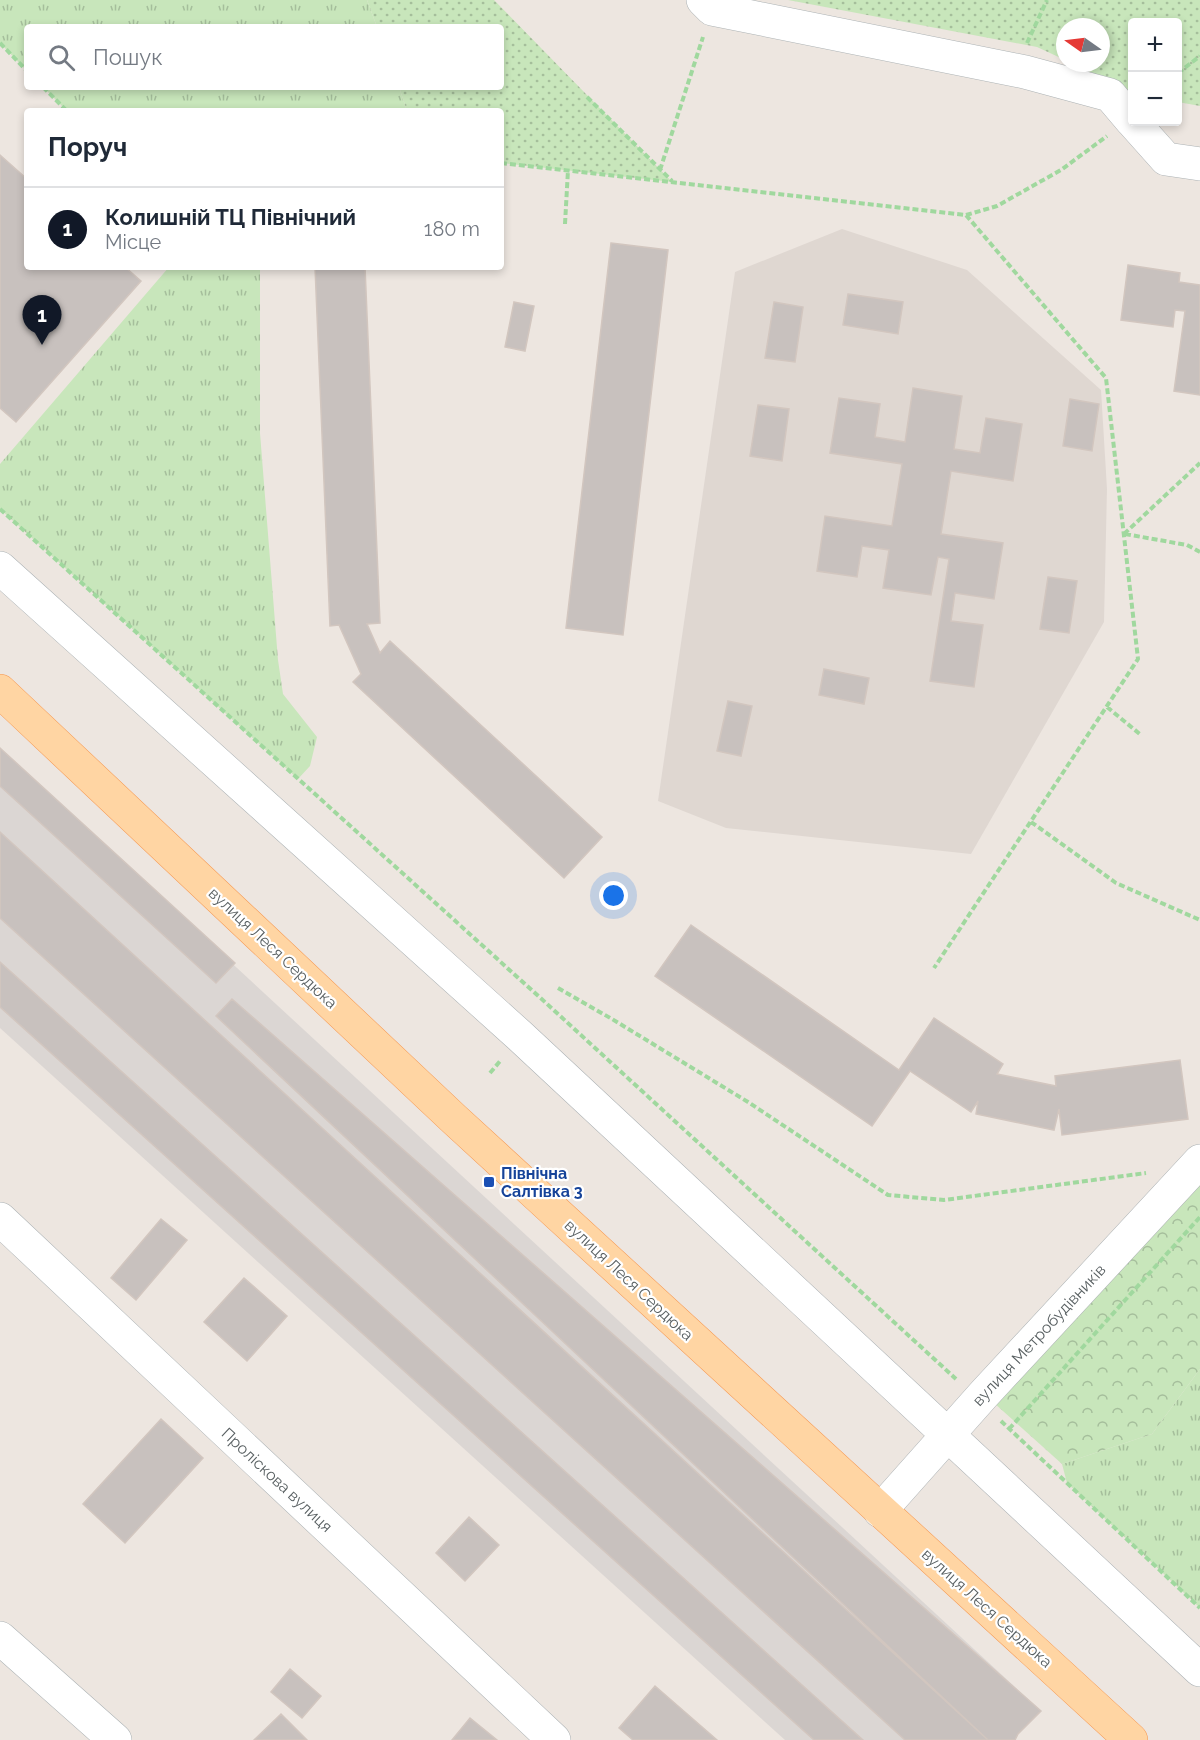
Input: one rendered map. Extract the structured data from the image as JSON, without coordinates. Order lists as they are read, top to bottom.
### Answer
{
  "streets": {
    "main road": ["вулиця Леся Сердюка"],
    "street": ["вулиця Метробудівників", "Проліскова вулиця"]
  },
  "crossings": [
    ["вулиця Леся Сердюка", "вулиця Метробудівників"]
  ],
  "places": {
    "transit": ["Північна Салтівка 3"]
  },
  "north": "left",
  "page": {
    "map_buttons": ["+", "−"],
    "search": "Пошук",
    "heading": "Поруч",
    "list": [
      {
        "mark": "1",
        "name": "Колишній ТЦ Північний",
        "note": "Місце",
        "value": "180 m"
      }
    ],
    "pins": "1"
  }
}
